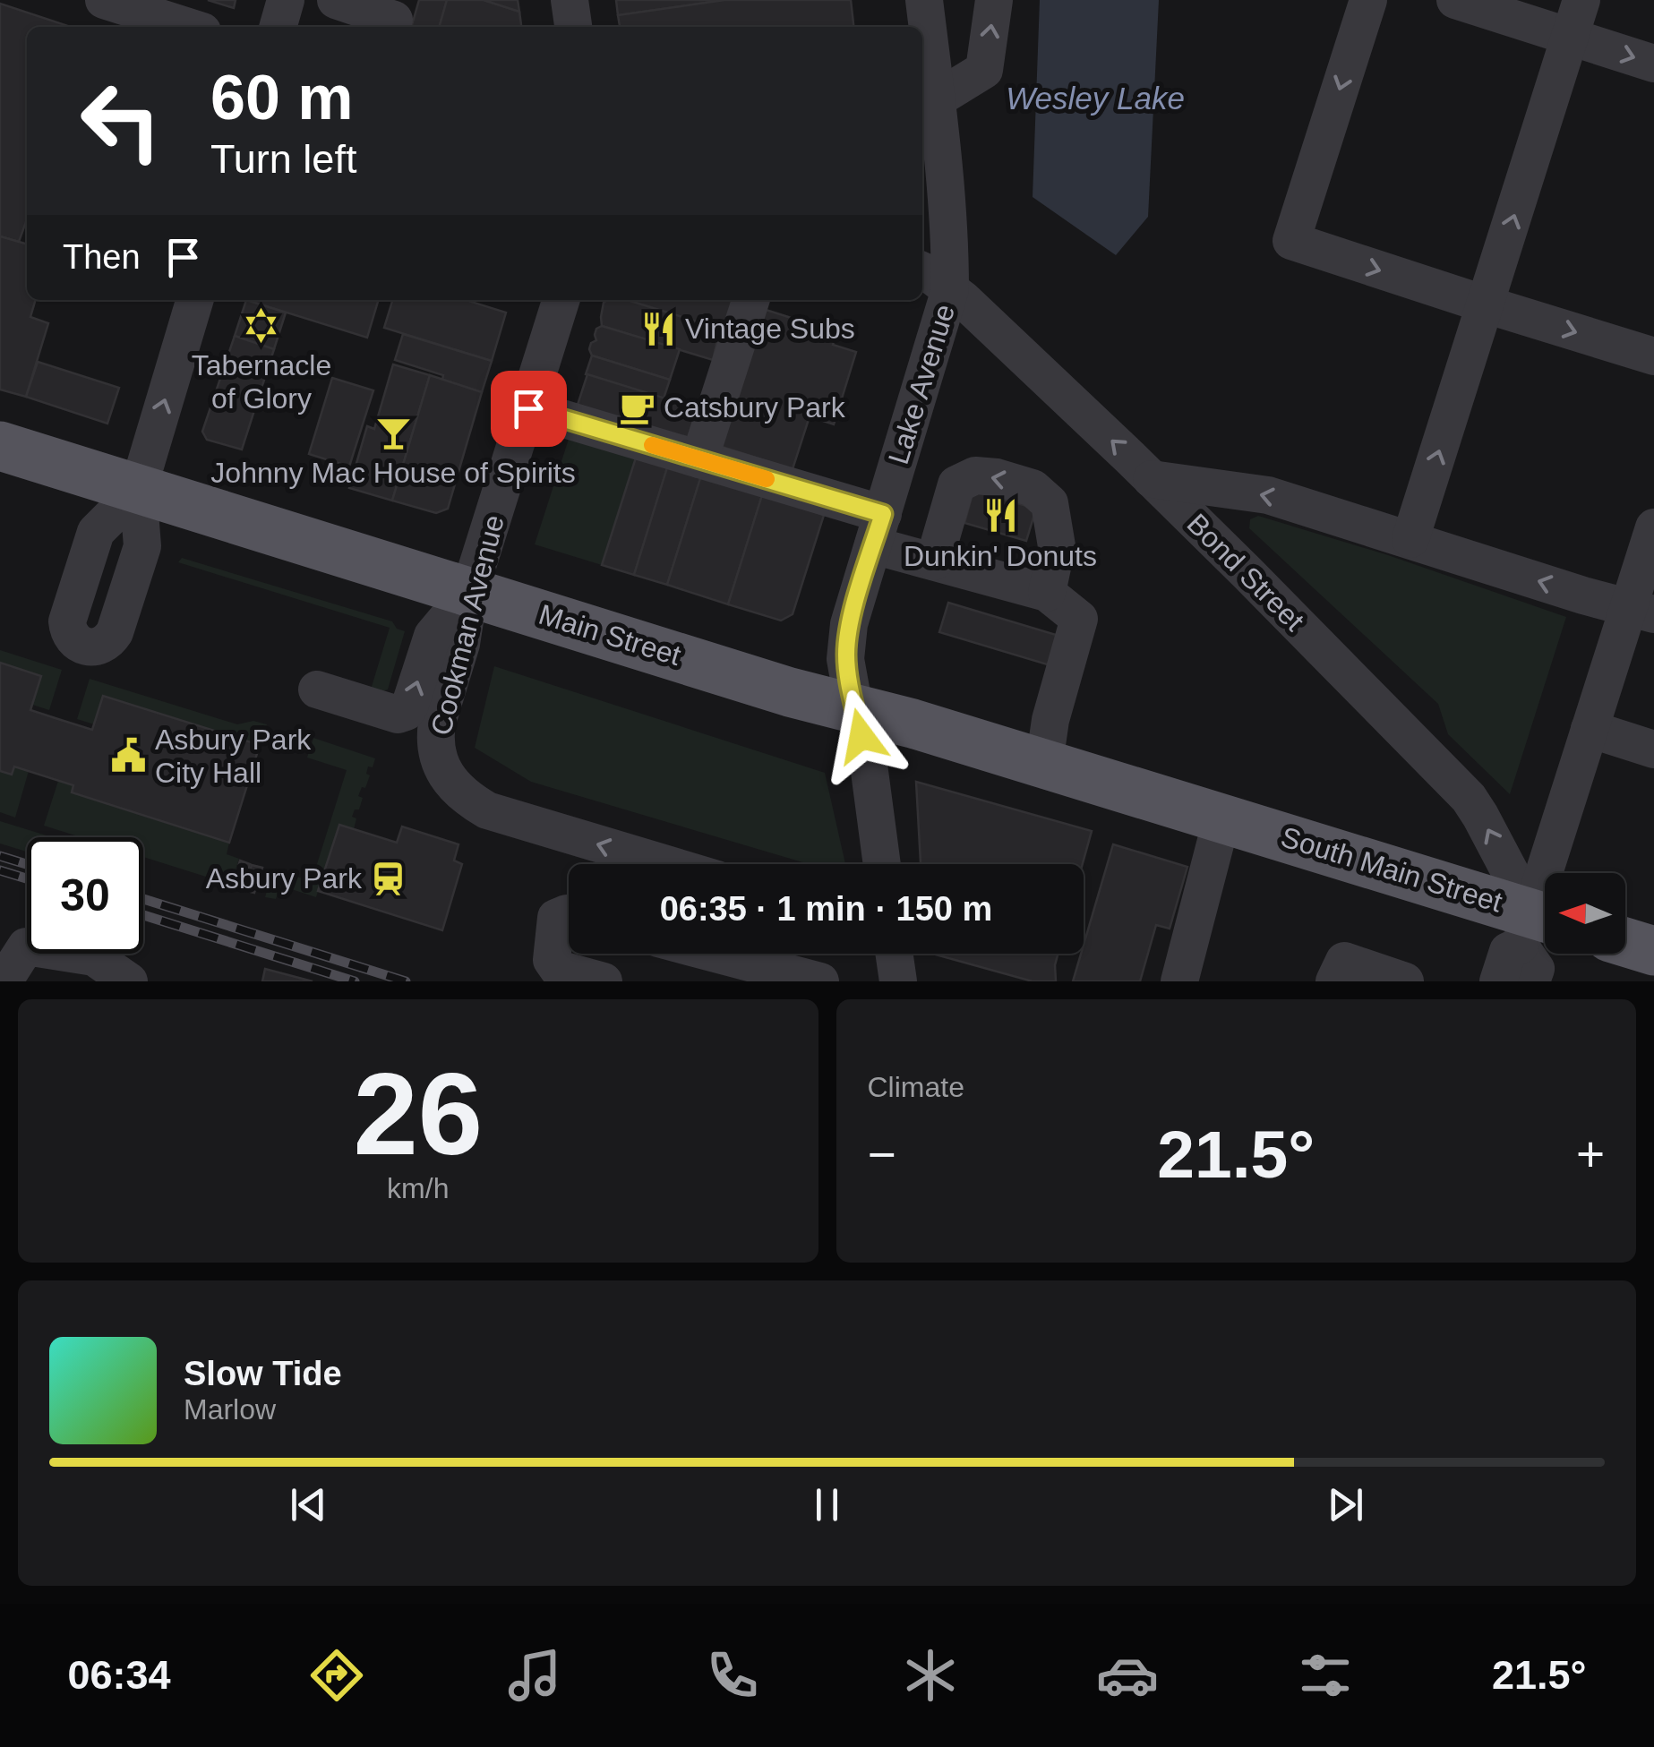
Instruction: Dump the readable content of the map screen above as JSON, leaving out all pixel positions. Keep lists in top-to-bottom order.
{
  "streets": {
    "main road": ["Main Street", "South Main Street"],
    "street": ["Lake Avenue", "Bond Street", "Cookman Avenue"]
  },
  "crossings": [
    ["Lake Avenue", "Bond Street"],
    ["Lake Avenue", "Main Street"],
    ["Bond Street", "South Main Street"],
    ["Cookman Avenue", "Main Street"],
    ["Main Street", "South Main Street"]
  ],
  "one_way": ["Bond Street"],
  "water": ["Wesley Lake"],
  "places": {
    "synagogue": ["Tabernacle of Glory"],
    "restaurant": ["Vintage Subs", "Dunkin' Donuts"],
    "cafe": ["Catsbury Park"],
    "bar": ["Johnny Mac House of Spirits"],
    "public building": ["Asbury Park City Hall"],
    "station": ["Asbury Park"]
  },
  "north": "left",
  "page": {
    "turn": ["60 m", "Turn left"],
    "then": "Then",
    "limit": "30",
    "trip": "06:35 · 1 min · 150 m",
    "tile": [
      ["26", "km/h"],
      "Climate"
    ],
    "heat": ["−", "21.5°", "+"],
    "song": ["Slow Tide", "Marlow"],
    "tabs": ["06:34", "21.5°"]
  }
}
